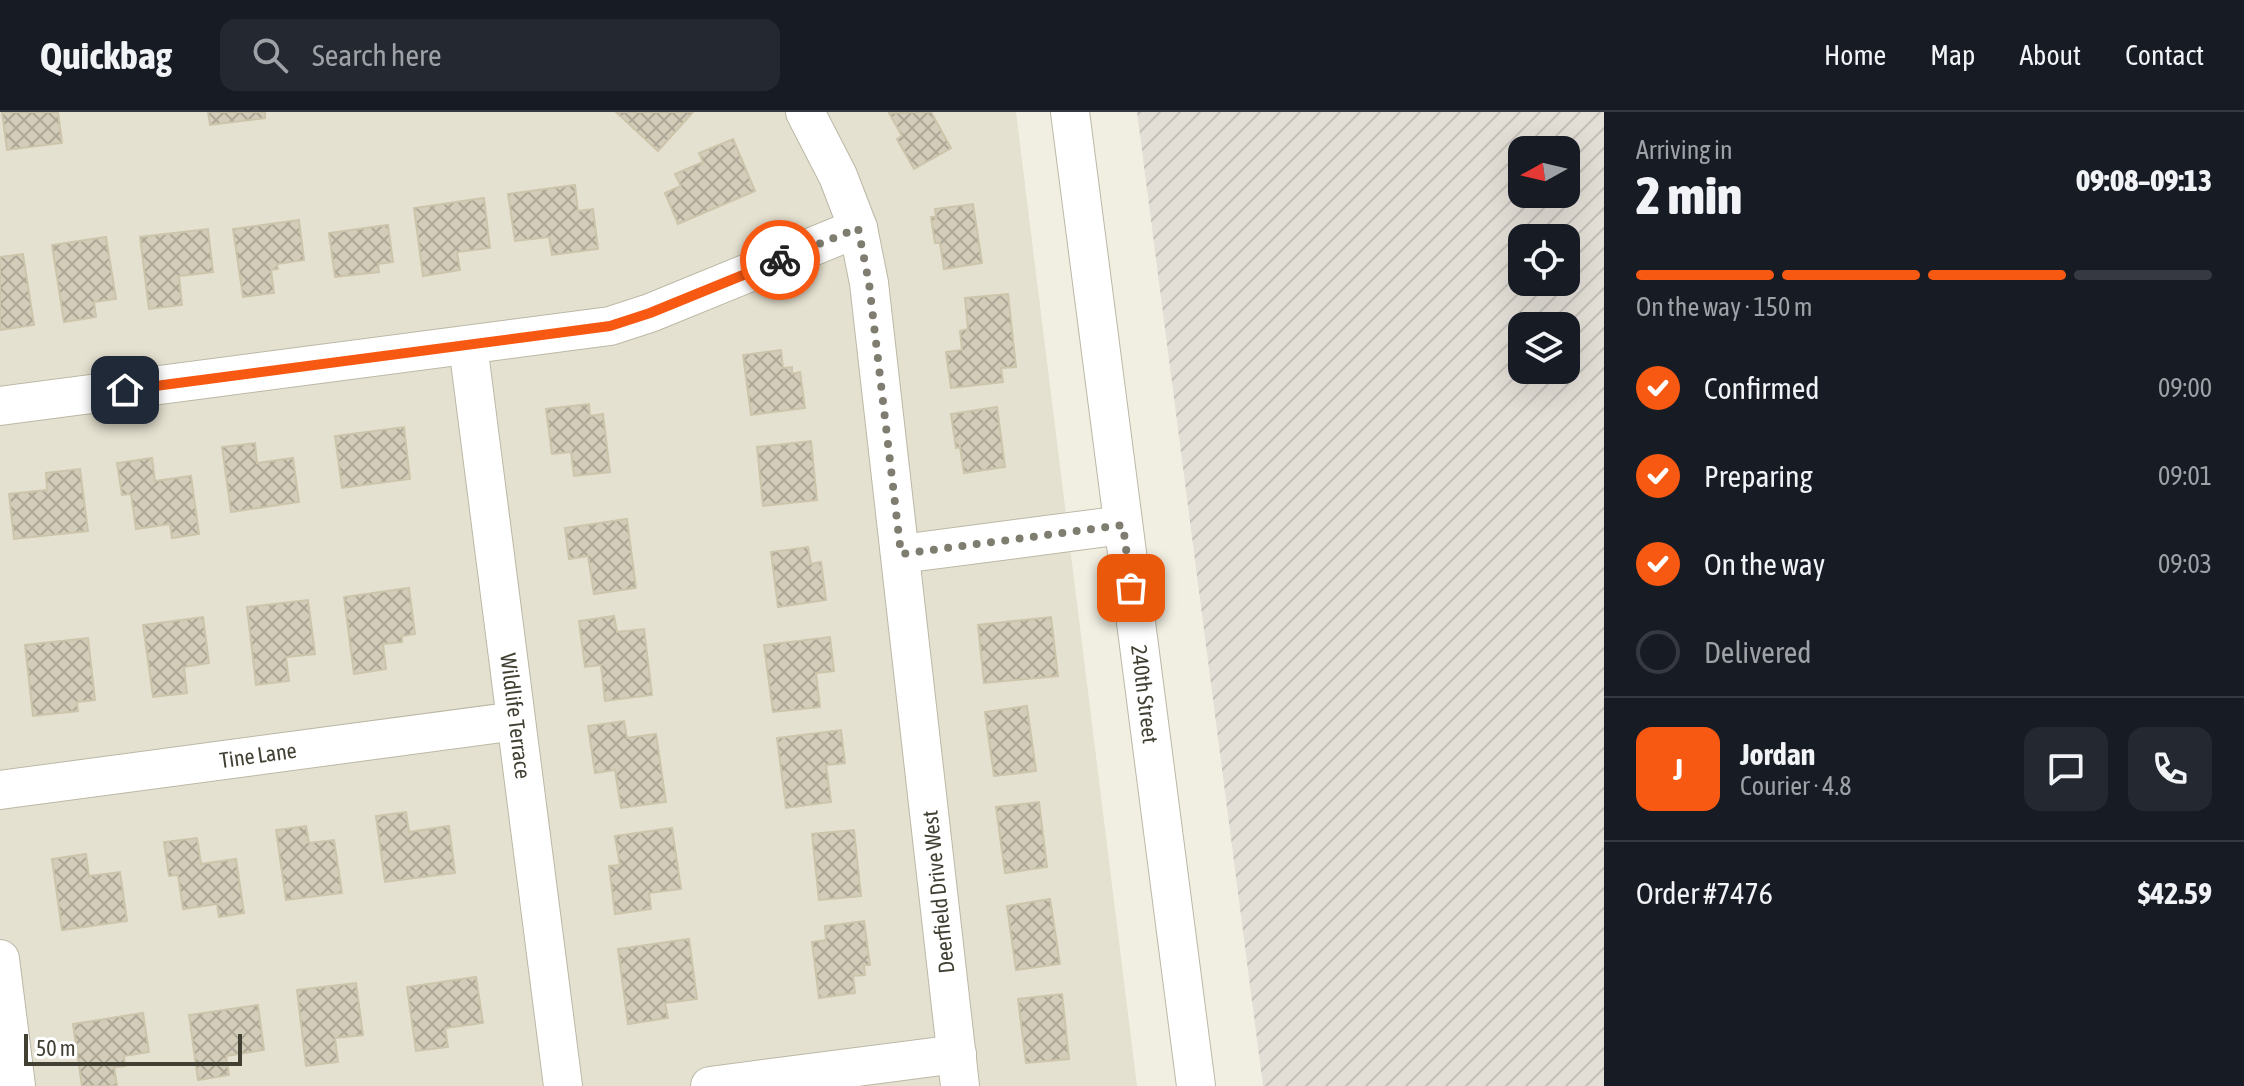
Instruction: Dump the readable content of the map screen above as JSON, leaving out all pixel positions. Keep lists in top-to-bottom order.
{
  "streets": {
    "street": [
      "240th Street",
      "Wildlife Terrace",
      "Tine Lane",
      "Deerfield Drive West"
    ]
  },
  "crossings": [
    ["Wildlife Terrace", "Tine Lane"]
  ],
  "scale_bar": "50 m",
  "north": "left",
  "page": {
    "header": "Quickbag",
    "search": "Search here",
    "nav": [
      "Home",
      "Map",
      "About",
      "Contact"
    ],
    "heading": ["2 min", "Arriving in", "09:08–09:13"],
    "panel": [
      "Jordan",
      "Courier · 4.8",
      "Order #7476",
      "$42.59"
    ],
    "bar": "On the way · 150 m",
    "list": [
      ["Confirmed", "09:00"],
      ["Preparing", "09:01"],
      ["On the way", "09:03"],
      "Delivered"
    ],
    "round": "J",
    "scale": "50 m"
  }
}
